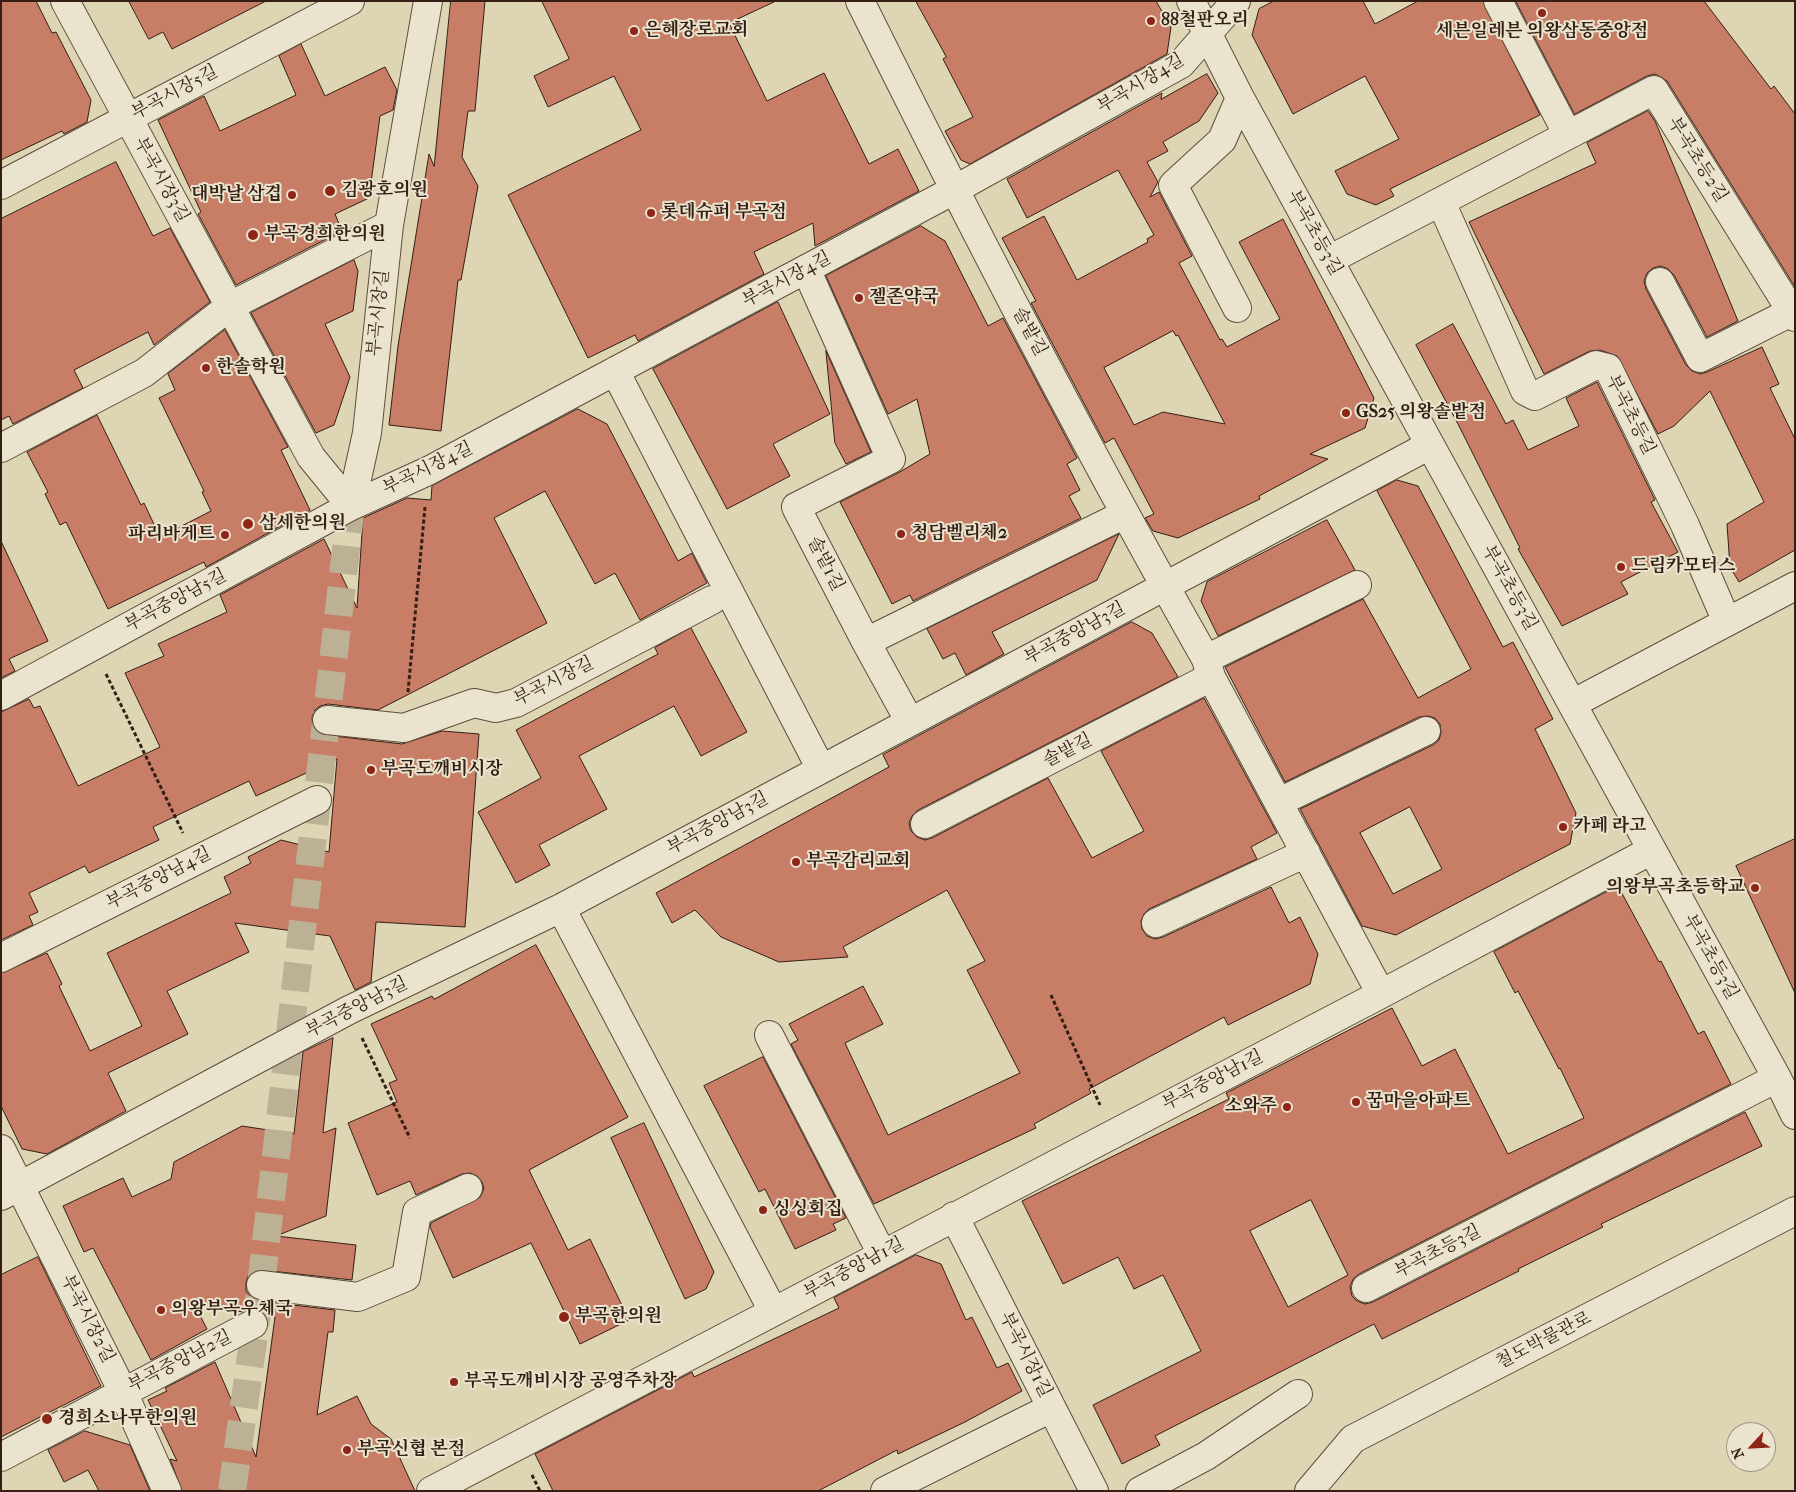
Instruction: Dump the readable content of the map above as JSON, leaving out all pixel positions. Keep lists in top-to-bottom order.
{
  "streets": {
    "street": [
      "부곡시장4길",
      "부곡시장5길",
      "부곡초등2길",
      "부곡시장3길",
      "부곡초등3길",
      "부곡시장길",
      "솔밭길",
      "부곡초등길",
      "솔밭1길",
      "부곡중앙남5길",
      "부곡중앙남3길",
      "부곡중앙남4길",
      "부곡중앙남1길",
      "부곡시장2길",
      "철도박물관로",
      "부곡시장1길",
      "부곡중앙남2길"
    ]
  },
  "crossings": [
    ["부곡시장4길", "부곡시장3길"],
    ["부곡시장4길", "부곡초등3길"],
    ["부곡시장4길", "부곡시장길"],
    ["부곡시장4길", "솔밭길"],
    ["부곡시장4길", "솔밭1길"],
    ["부곡시장4길", "부곡중앙남5길"],
    ["부곡시장5길", "부곡시장3길"],
    ["부곡초등2길", "부곡초등3길"],
    ["부곡초등2길", "부곡초등길"],
    ["부곡시장3길", "부곡시장길"],
    ["부곡시장3길", "부곡중앙남5길"],
    ["부곡초등3길", "부곡중앙남3길"],
    ["부곡초등3길", "부곡중앙남1길"],
    ["부곡시장길", "부곡중앙남5길"],
    ["솔밭길", "부곡중앙남3길"],
    ["솔밭길", "부곡중앙남1길"],
    ["부곡중앙남3길", "부곡시장2길"],
    ["부곡중앙남1길", "부곡시장1길"],
    ["부곡시장2길", "부곡중앙남2길"]
  ],
  "places": [
    "세븐일레븐 의왕삼동중앙점",
    "88철판오리",
    "은혜장로교회",
    "김광호의원",
    "대박날 삼겹",
    "롯데슈퍼 부곡점",
    "부곡경희한의원",
    "젤존약국",
    "한솔학원",
    "GS25 의왕솔밭점",
    "삼세한의원",
    "청담벨리체2",
    "파리바게트",
    "드림카모터스",
    "부곡도깨비시장",
    "카페 라고",
    "부곡감리교회",
    "의왕부곡초등학교",
    "꿈마을아파트",
    "소와주",
    "싱싱회집",
    "의왕부곡우체국",
    "부곡한의원",
    "부곡도깨비시장 공영주차장",
    "경희소나무한의원",
    "부곡신협 본점"
  ],
  "north": "bottom left"
}
